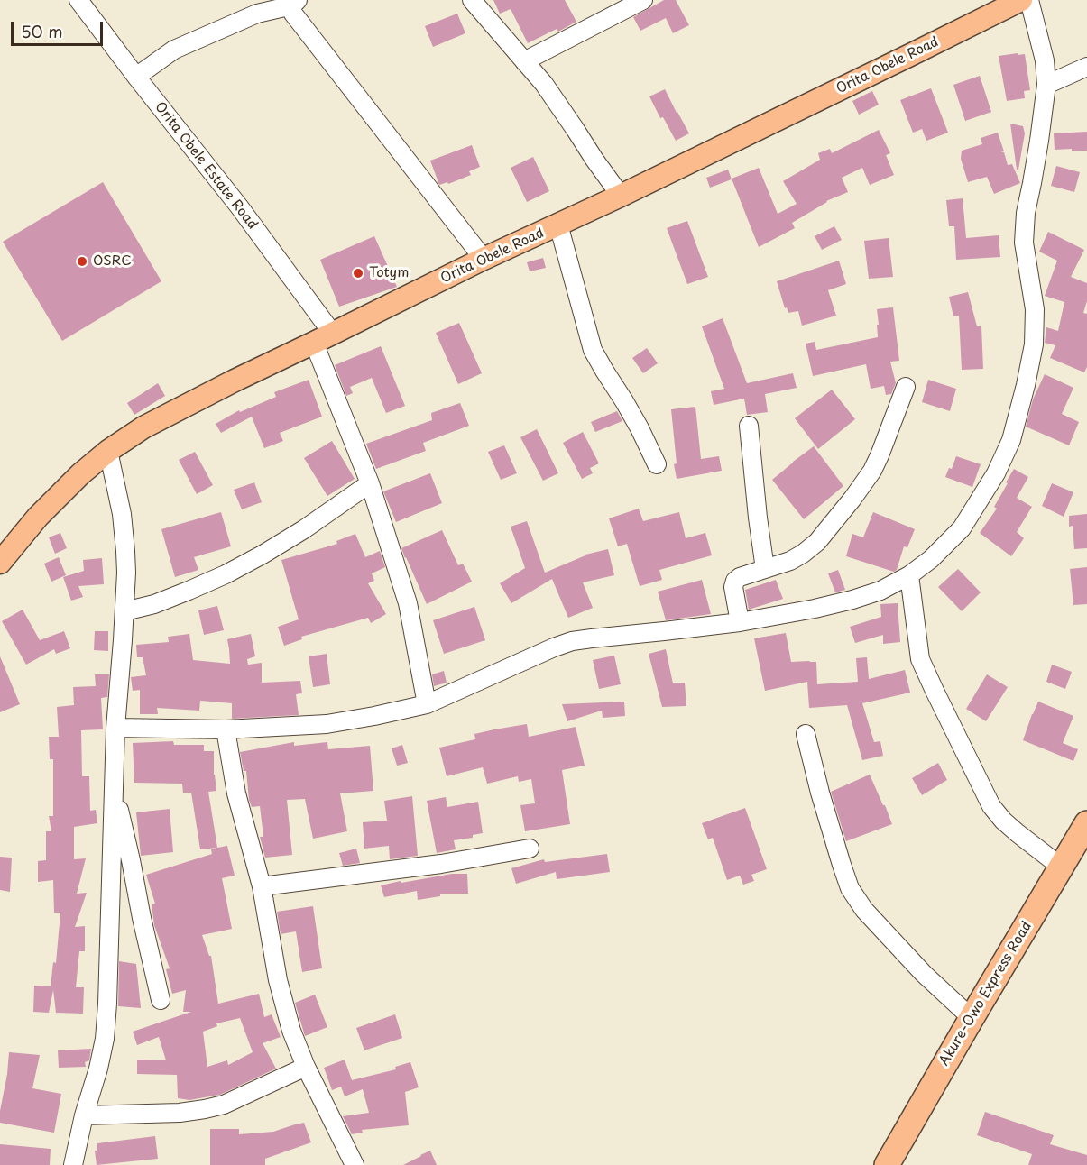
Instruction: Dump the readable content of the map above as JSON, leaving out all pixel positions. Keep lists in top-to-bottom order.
{
  "streets": {
    "highway": ["Akure-Owo Express Road"],
    "main road": ["Orita Obele Road"],
    "street": ["Orita Obele Estate Road"]
  },
  "crossings": [
    ["Orita Obele Road", "Orita Obele Estate Road"]
  ],
  "places": ["OSRC", "Totym"],
  "scale_bar": "50 m"
}
